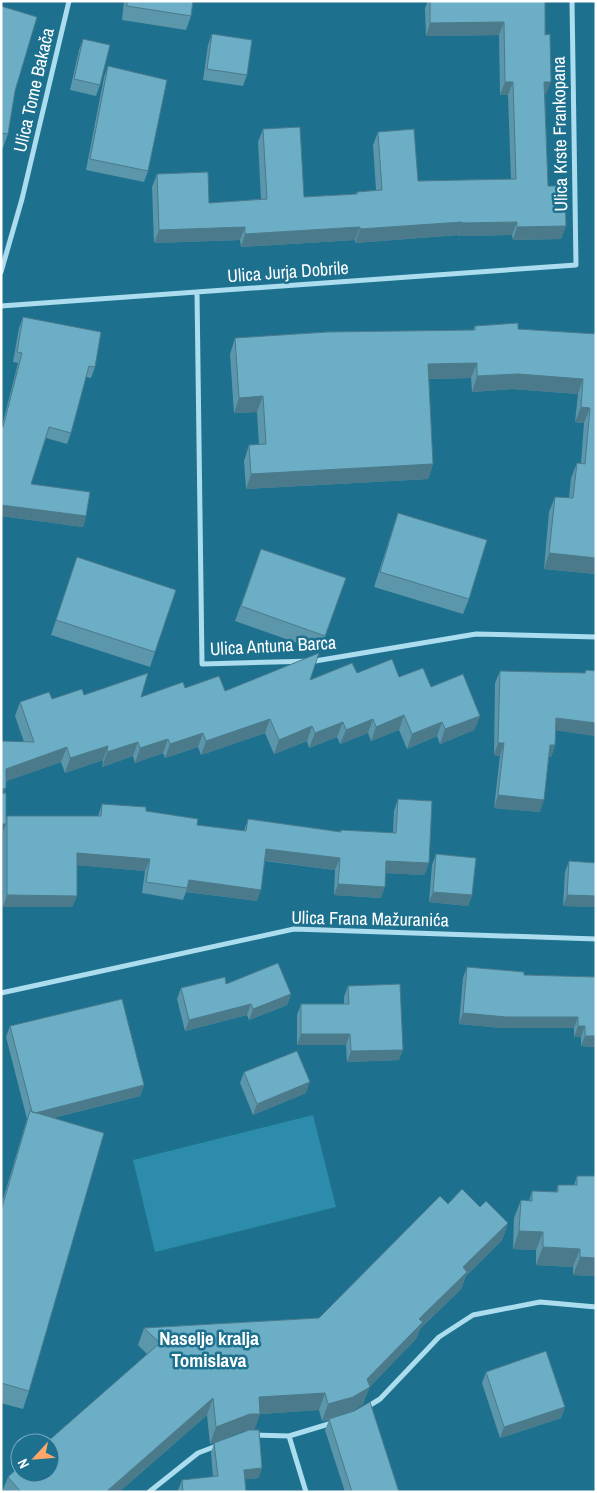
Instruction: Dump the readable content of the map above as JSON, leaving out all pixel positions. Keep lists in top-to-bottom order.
{
  "streets": {
    "street": [
      "Ulica Tome Bakača",
      "Ulica Krste Frankopana",
      "Ulica Jurja Dobrile",
      "Ulica Antuna Barca",
      "Ulica Frana Mažuranića"
    ]
  },
  "crossings": [
    ["Ulica Krste Frankopana", "Ulica Jurja Dobrile"],
    ["Ulica Jurja Dobrile", "Ulica Antuna Barca"]
  ],
  "districts": ["Naselje kralja Tomislava"],
  "north": "bottom left"
}
